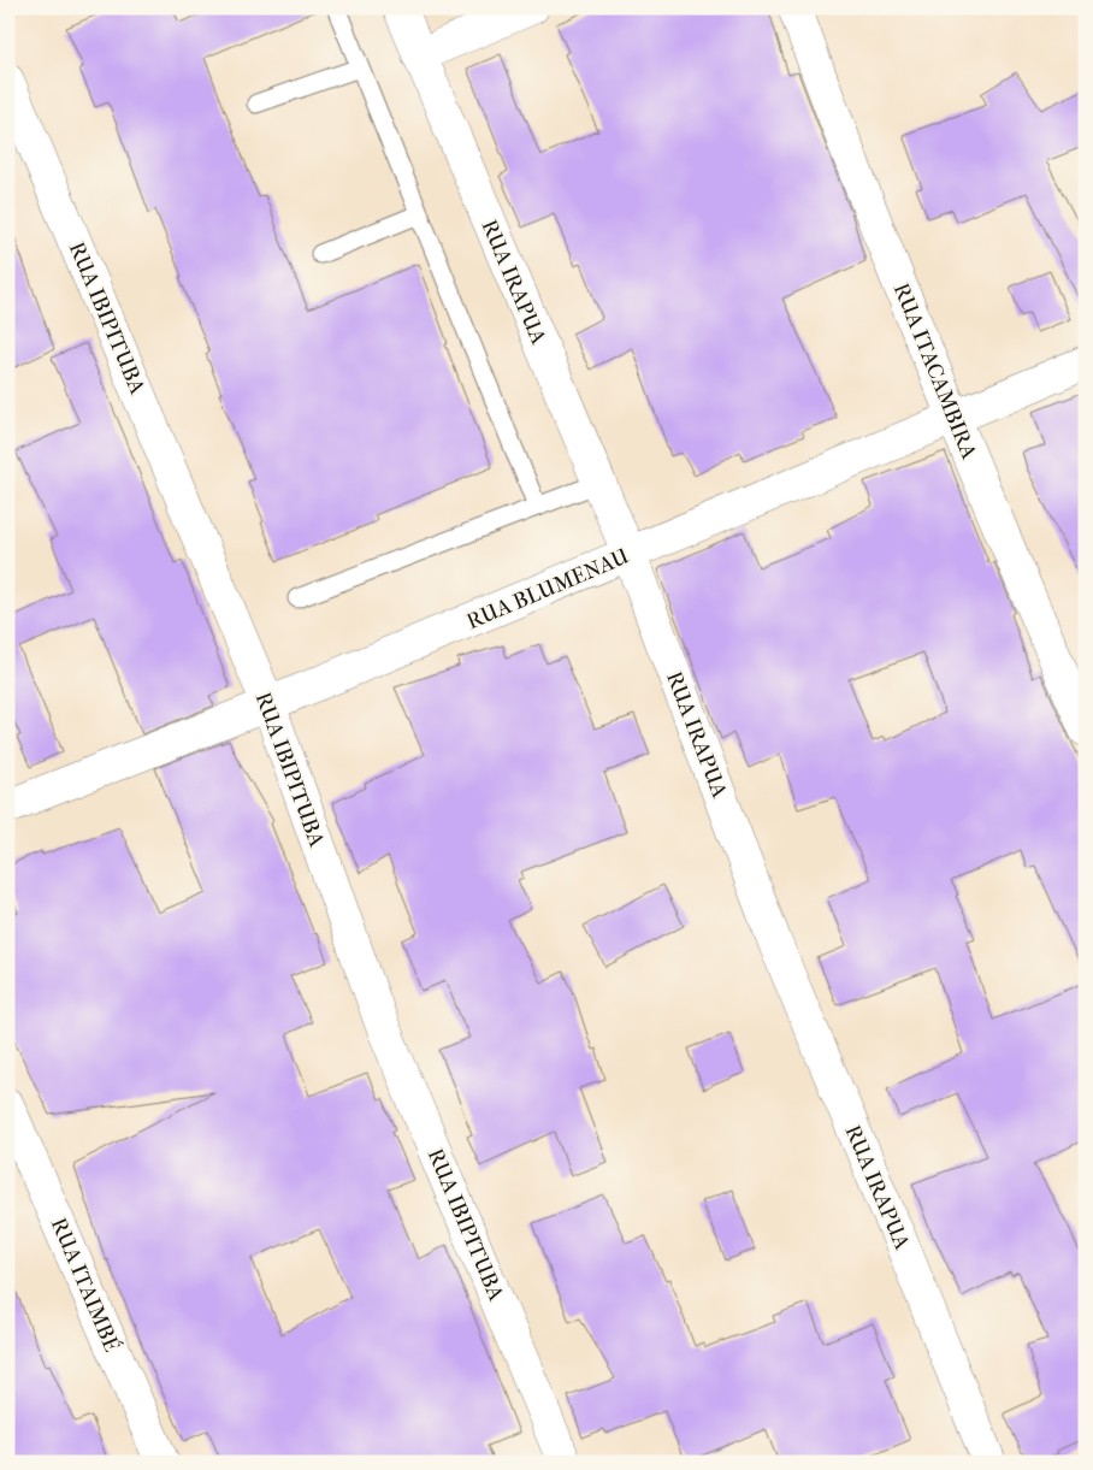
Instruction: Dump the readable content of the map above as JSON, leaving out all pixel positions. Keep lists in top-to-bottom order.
{
  "streets": {
    "street": [
      "RUA IRAPUA",
      "RUA IBIPITUBA",
      "RUA ITACAMBIRA",
      "RUA BLUMENAU",
      "RUA ITAIMBÉ"
    ]
  },
  "crossings": [
    ["RUA IRAPUA", "RUA BLUMENAU"],
    ["RUA IBIPITUBA", "RUA BLUMENAU"],
    ["RUA ITACAMBIRA", "RUA BLUMENAU"]
  ]
}
